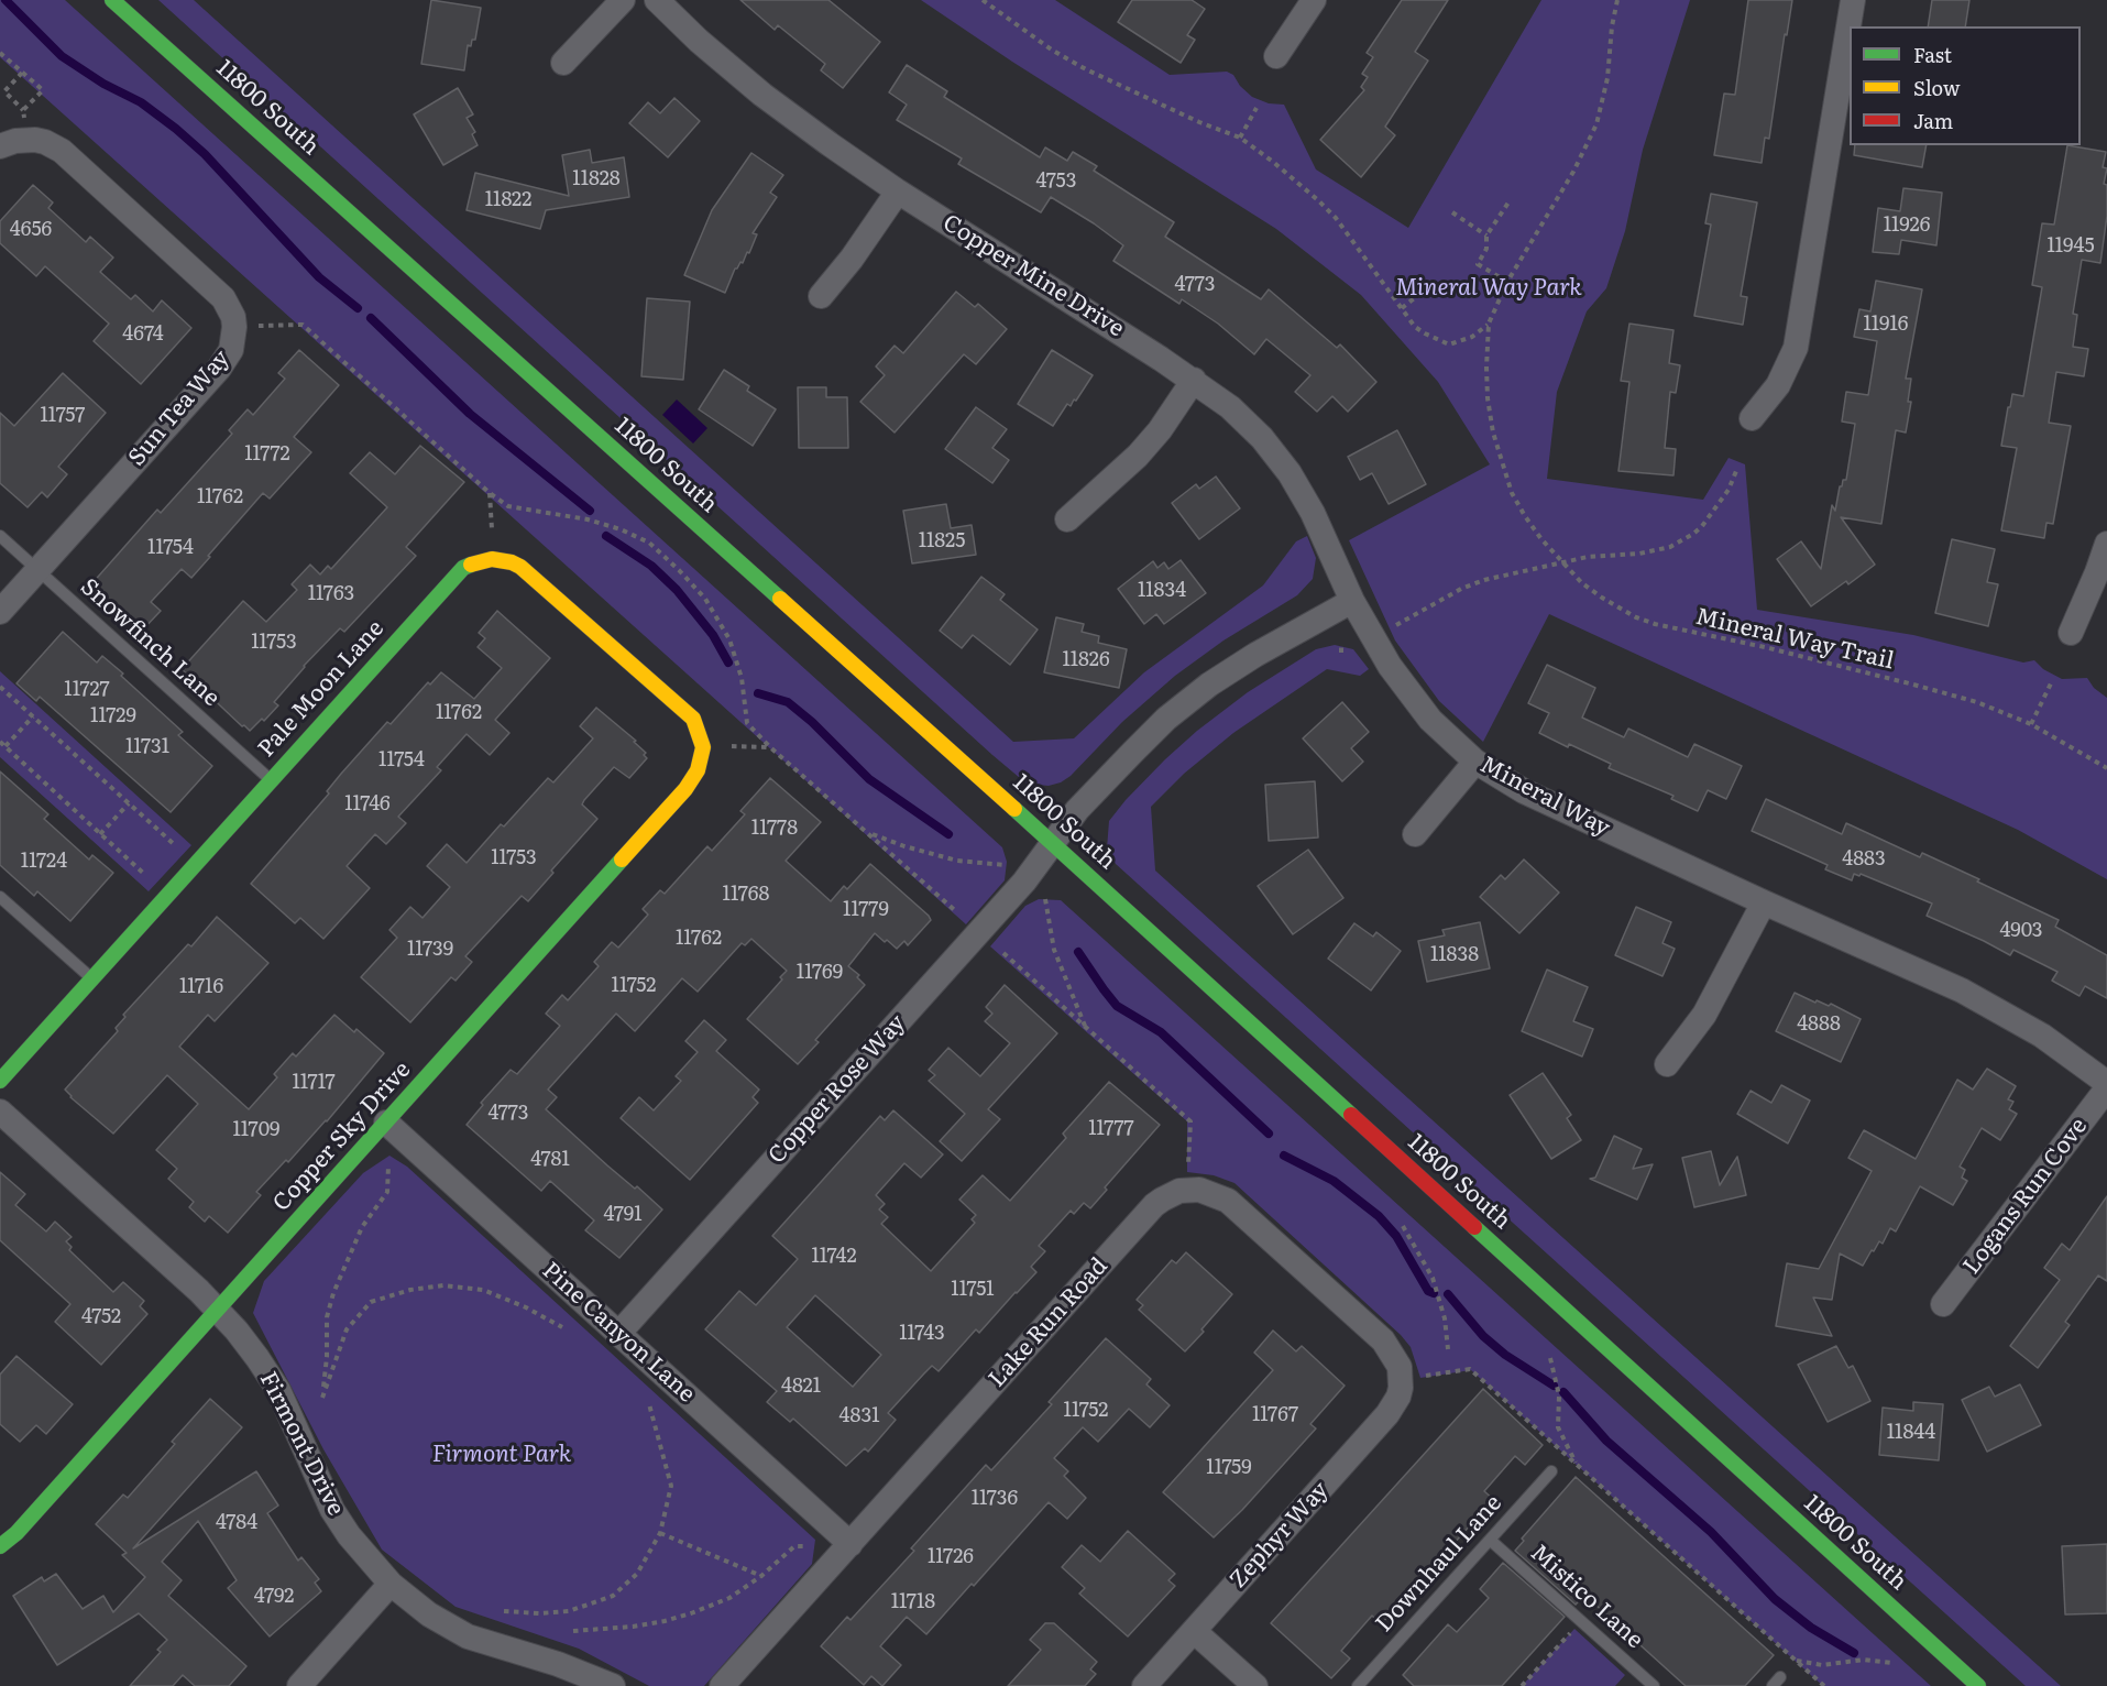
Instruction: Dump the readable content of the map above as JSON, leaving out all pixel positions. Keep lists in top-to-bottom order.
{
  "streets": {
    "main road": ["11800 South", "Pale Moon Lane", "Copper Sky Drive"],
    "street": [
      "Copper Mine Drive",
      "Sun Tea Way",
      "Mineral Way",
      "Copper Rose Way",
      "Logans Run Cove",
      "Lake Run Road",
      "Pine Canyon Lane",
      "Firmont Drive",
      "Zephyr Way"
    ],
    "lane": ["Snowfinch Lane", "Downhaul Lane", "Mistico Lane"],
    "path": ["Mineral Way Trail"]
  },
  "crossings": [
    ["11800 South", "Copper Rose Way"],
    ["Copper Mine Drive", "Mineral Way"],
    ["Sun Tea Way", "Snowfinch Lane"],
    ["Snowfinch Lane", "Pale Moon Lane"],
    ["Pale Moon Lane", "Copper Sky Drive"],
    ["Copper Rose Way", "Pine Canyon Lane"],
    ["Copper Sky Drive", "Pine Canyon Lane"],
    ["Copper Sky Drive", "Firmont Drive"],
    ["Lake Run Road", "Pine Canyon Lane"],
    ["Lake Run Road", "Zephyr Way"],
    ["Downhaul Lane", "Mistico Lane"]
  ],
  "parks": ["Mineral Way Park", "Firmont Park"],
  "house_numbers": [
    "11828",
    "4753",
    "11822",
    "11926",
    "4656",
    "11945",
    "4773",
    "11916",
    "4674",
    "11757",
    "11772",
    "11762",
    "11825",
    "11754",
    "11834",
    "11763",
    "11753",
    "11826",
    "11727",
    "11762",
    "11729",
    "11731",
    "11754",
    "11746",
    "11778",
    "11753",
    "4883",
    "11724",
    "11768",
    "11779",
    "4903",
    "11762",
    "11739",
    "11838",
    "11769",
    "11752",
    "11716",
    "4888",
    "11717",
    "4773",
    "11777",
    "11709",
    "4781",
    "4791",
    "11742",
    "11751",
    "4752",
    "11743",
    "4821",
    "11752",
    "11767",
    "4831",
    "11844",
    "11759",
    "11736",
    "4784",
    "11726",
    "4792",
    "11718"
  ],
  "legend": ["Fast", "Slow", "Jam"]
}
